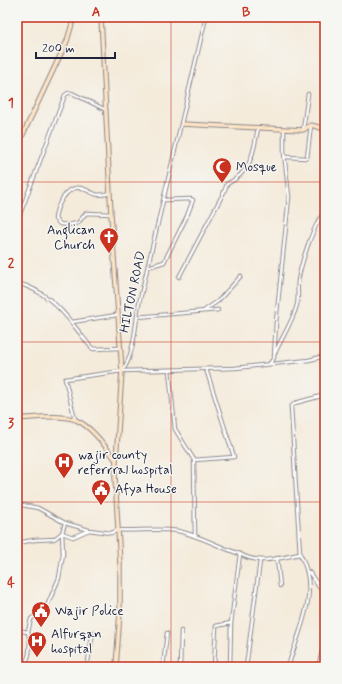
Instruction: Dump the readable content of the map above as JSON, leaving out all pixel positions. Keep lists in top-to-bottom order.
{
  "streets": {
    "street": ["HILTON ROAD"]
  },
  "places": {
    "mosque": ["Mosque"],
    "church": ["Anglican Church"],
    "hospital": ["wajir county referrral hospital", "Alfurqan hospital"],
    "public building": ["Afya House", "Wajir Police"]
  },
  "scale_bar": "200 m",
  "grid": {
    "columns": ["A", "B"],
    "rows": [
      "1",
      "2",
      "3",
      "4"
    ]
  }
}
